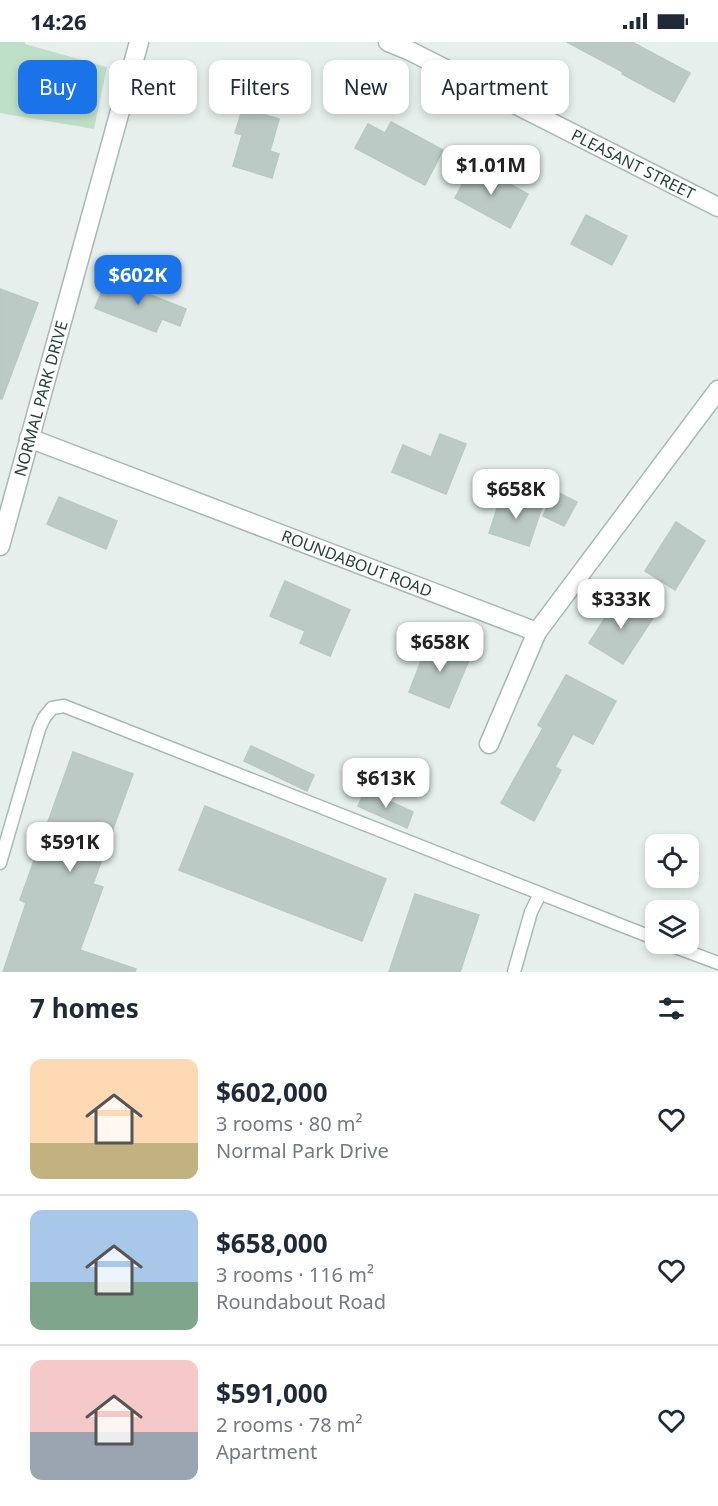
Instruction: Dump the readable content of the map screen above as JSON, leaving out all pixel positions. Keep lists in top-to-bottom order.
{
  "streets": {
    "street": ["PLEASANT STREET", "NORMAL PARK DRIVE", "ROUNDABOUT ROAD"]
  },
  "crossings": [
    ["NORMAL PARK DRIVE", "ROUNDABOUT ROAD"]
  ],
  "page": {
    "status": "14:26",
    "chip": [
      "Buy",
      "Rent",
      "Filters",
      "New",
      "Apartment"
    ],
    "price": [
      "$1.01M",
      "$602K",
      "$658K",
      "$333K",
      "$658K",
      "$613K",
      "$591K"
    ],
    "heading": "7 homes",
    "list": [
      {
        "name": "$602,000",
        "note": "3 rooms · 80 m² · Normal Park Drive"
      },
      {
        "name": "$658,000",
        "note": "3 rooms · 116 m² · Roundabout Road"
      },
      {
        "name": "$591,000",
        "note": "2 rooms · 78 m² · Apartment"
      }
    ]
  }
}
